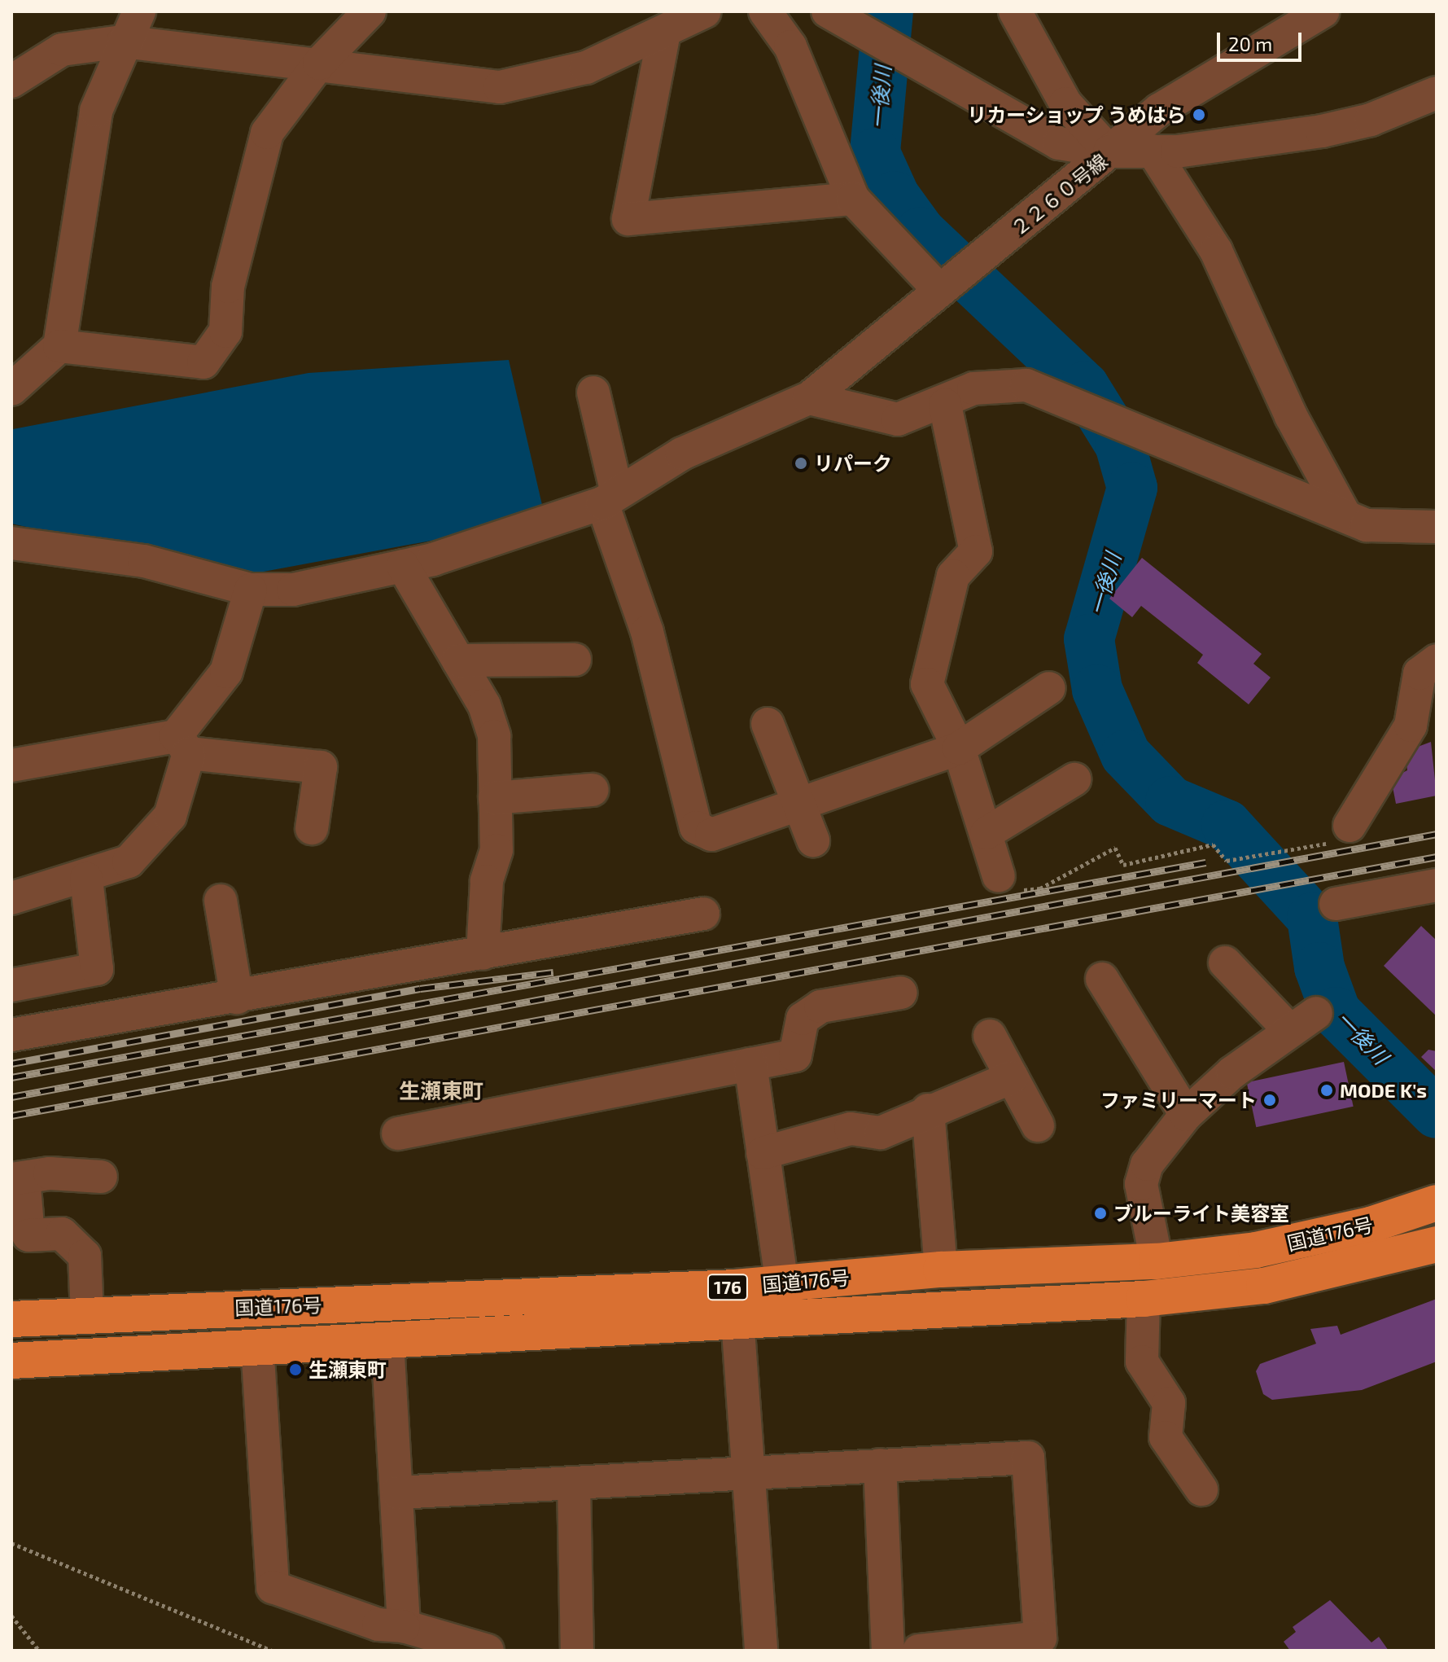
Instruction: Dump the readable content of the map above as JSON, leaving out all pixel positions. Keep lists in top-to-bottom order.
{
  "streets": {
    "highway": ["国道176号", "176"],
    "street": ["２２６０号線"]
  },
  "districts": ["生瀬東町"],
  "water": ["一後川"],
  "places": [
    "リカーショップ うめはら",
    "リパーク",
    "MODE K's",
    "ファミリーマート",
    "ブルーライト美容室",
    "生瀬東町"
  ],
  "scale_bar": "20 m"
}
